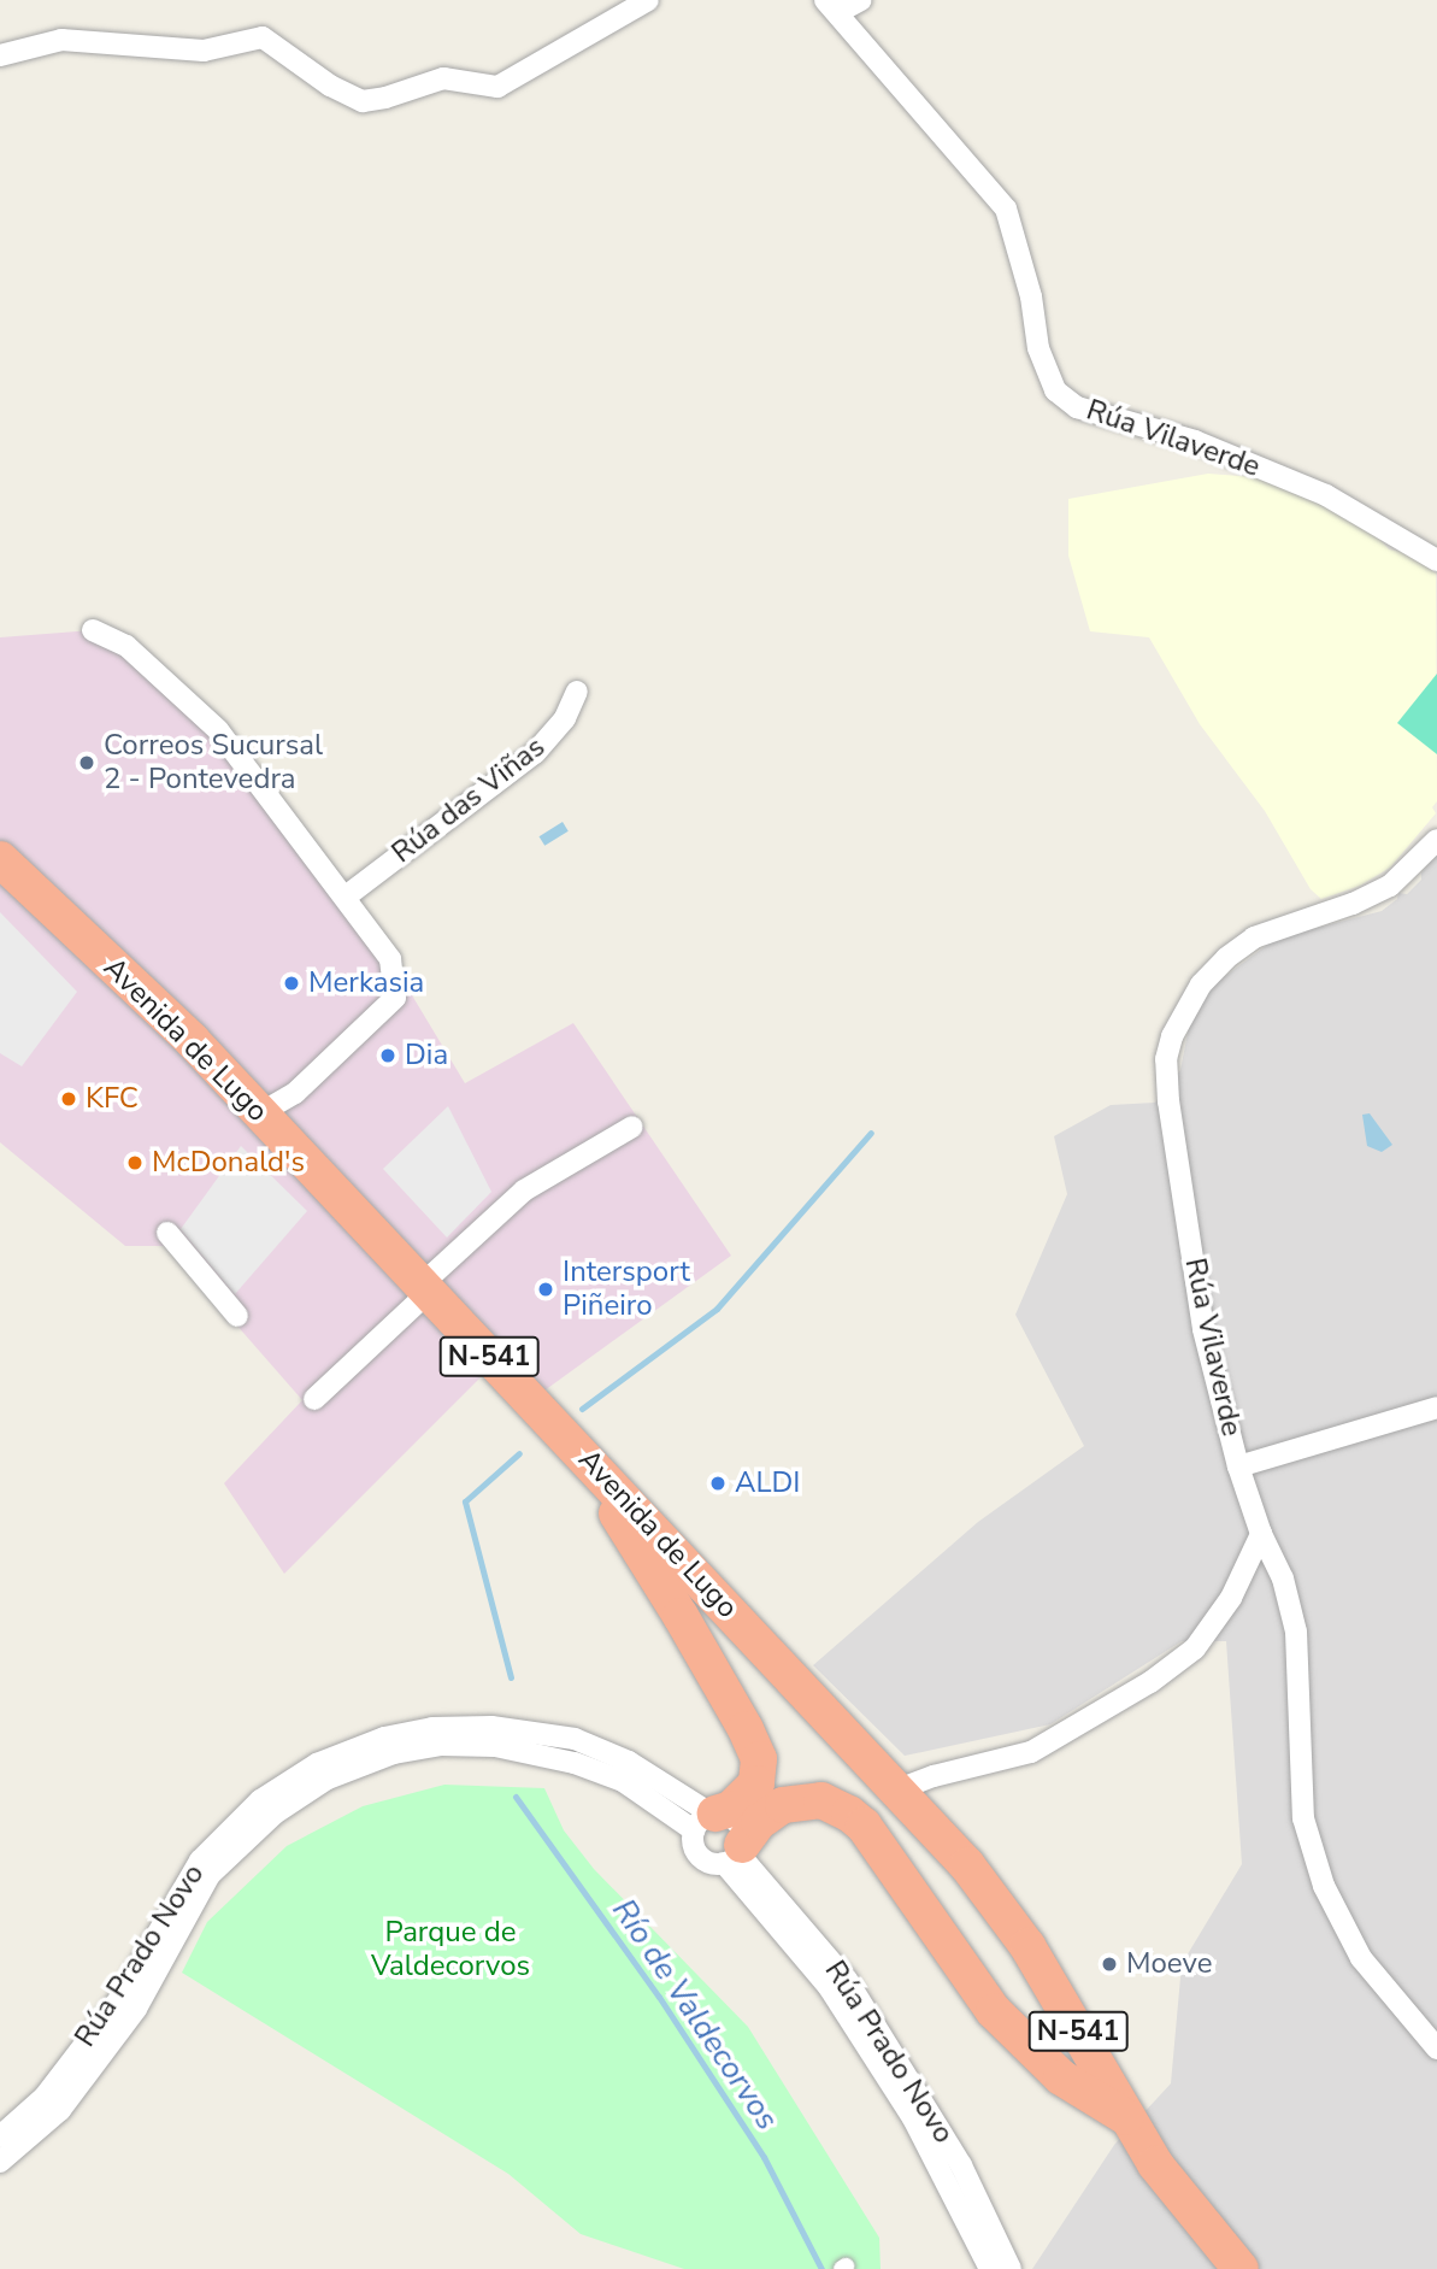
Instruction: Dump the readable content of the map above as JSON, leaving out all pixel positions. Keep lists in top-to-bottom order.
{
  "streets": {
    "highway": ["Avenida de Lugo", "N-541"],
    "street": ["Rúa Vilaverde", "Rúa das Viñas", "Rúa Prado Novo"]
  },
  "water": ["Río de Valdecorvos"],
  "parks": ["Parque de Valdecorvos"],
  "places": [
    "Correos Sucursal 2 - Pontevedra",
    "Merkasia",
    "Dia",
    "KFC",
    "McDonald's",
    "Intersport Piñeiro",
    "ALDI",
    "Moeve"
  ]
}
